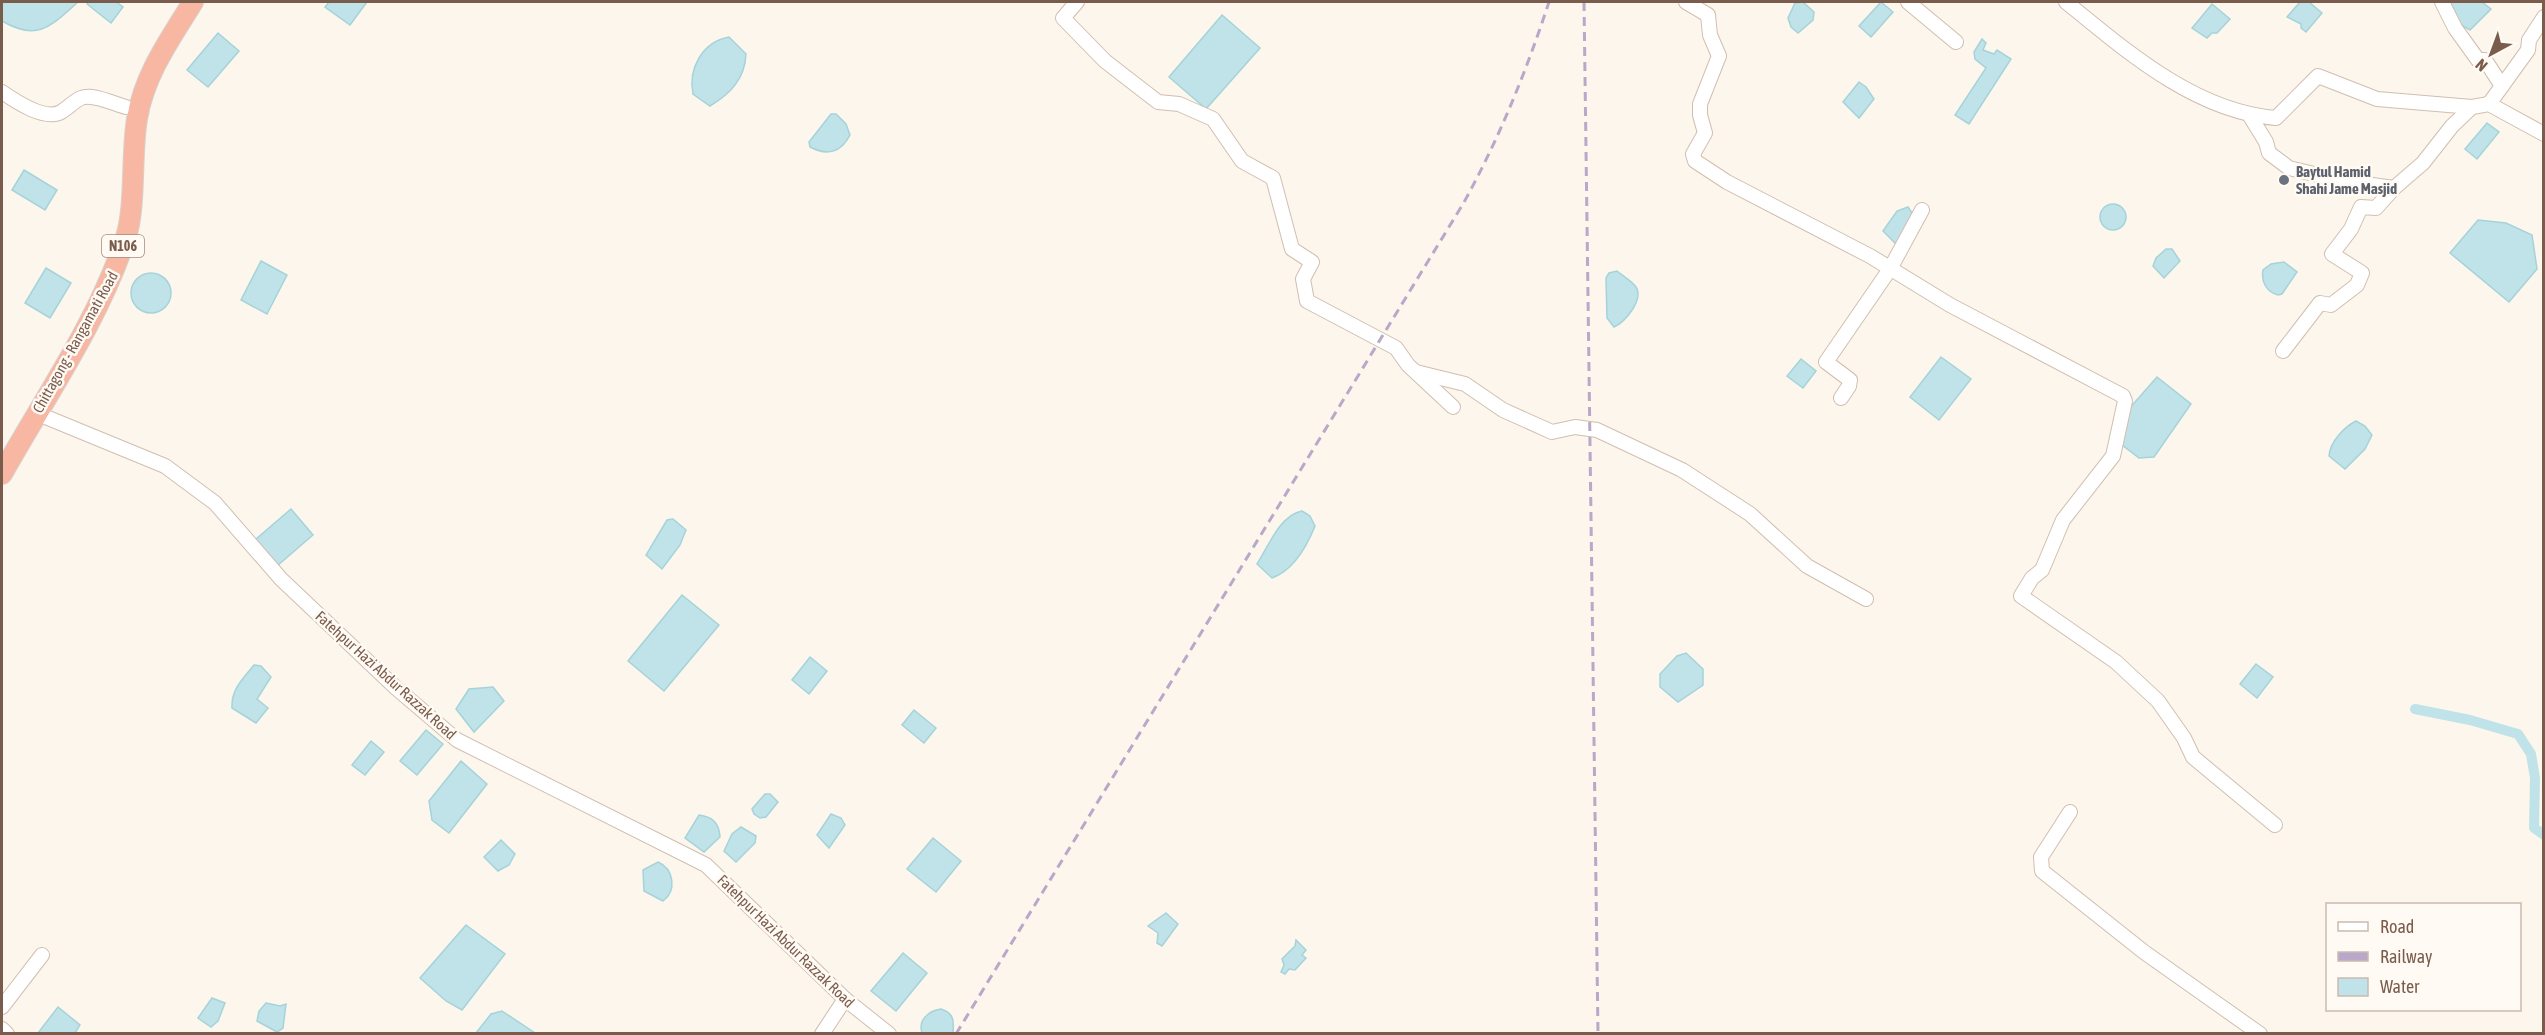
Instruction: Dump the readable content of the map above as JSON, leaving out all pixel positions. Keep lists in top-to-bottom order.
{
  "streets": {
    "highway": ["N106", "Chittagong - Rangamati Road"],
    "street": ["Fatehpur Hazi Abdur Razzak Road"]
  },
  "crossings": [
    ["Chittagong - Rangamati Road", "Fatehpur Hazi Abdur Razzak Road"]
  ],
  "places": ["Baytul Hamid Shahi Jame Masjid"],
  "legend": ["Road", "Railway", "Water"],
  "north": "bottom left"
}
